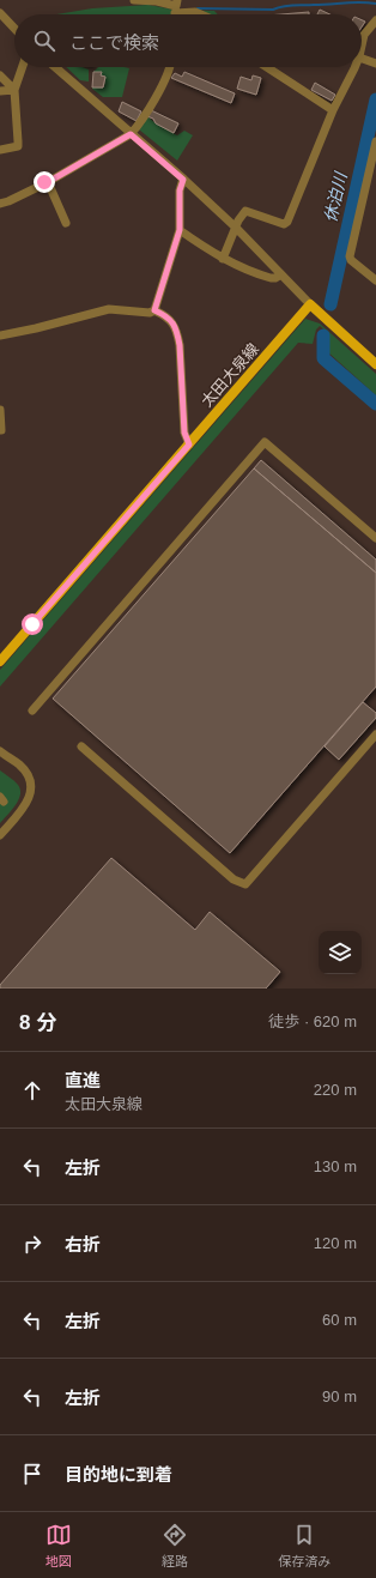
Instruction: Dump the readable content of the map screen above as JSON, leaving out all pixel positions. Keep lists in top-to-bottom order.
{
  "streets": {
    "main road": ["太田大泉線"]
  },
  "water": ["休泊川"],
  "page": {
    "search": "ここで検索",
    "heading": ["8 分", "徒歩 · 620 m"],
    "list": [
      ["直進", "太田大泉線", "220 m"],
      ["左折", "130 m"],
      ["右折", "120 m"],
      ["左折", "60 m"],
      ["左折", "90 m"],
      "目的地に到着"
    ],
    "nav": ["地図", "経路", "保存済み"]
  }
}
